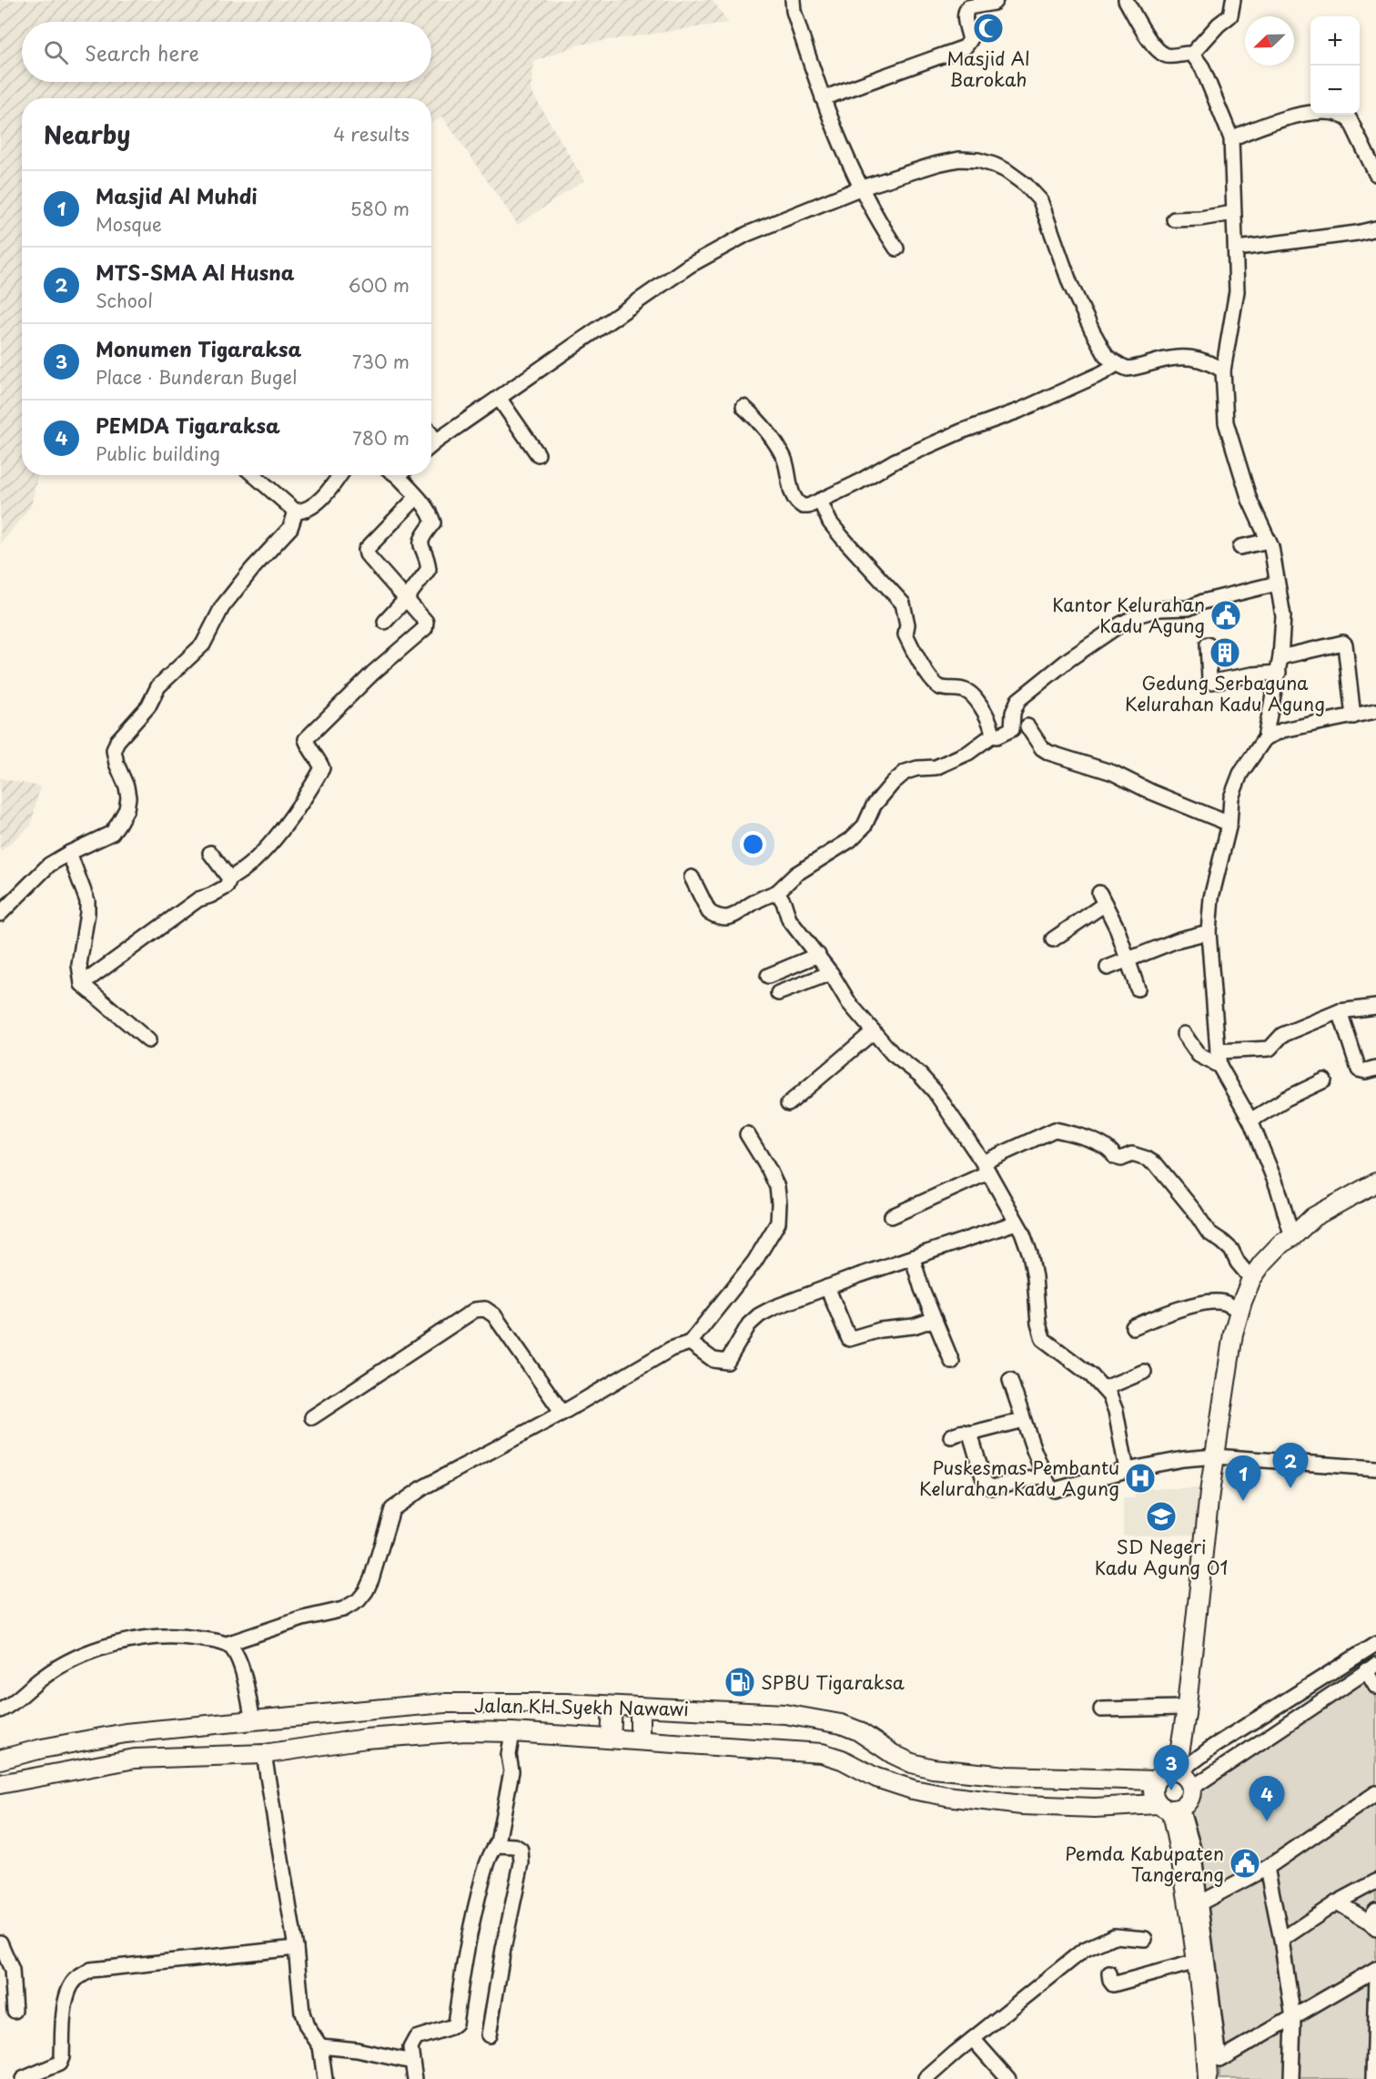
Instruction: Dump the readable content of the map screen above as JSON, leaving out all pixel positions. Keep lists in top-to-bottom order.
{
  "streets": {
    "main road": ["Jalan KH Syekh Nawawi"]
  },
  "places": {
    "mosque": ["Masjid Al Barokah"],
    "public building": ["Kantor Kelurahan Kadu Agung", "Pemda Kabupaten Tangerang"],
    "building": ["Gedung Serbaguna Kelurahan Kadu Agung"],
    "hospital": ["Puskesmas Pembantu Kelurahan Kadu Agung"],
    "school or university": ["SD Negeri Kadu Agung 01"],
    "fuel station": ["SPBU Tigaraksa"]
  },
  "north": "bottom left",
  "page": {
    "map_buttons": ["+", "−"],
    "search": "Search here",
    "heading": ["Nearby", "4 results"],
    "list": [
      {
        "mark": "1",
        "name": "Masjid Al Muhdi",
        "note": "Mosque",
        "value": "580 m"
      },
      {
        "mark": "2",
        "name": "MTS-SMA Al Husna",
        "note": "School",
        "value": "600 m"
      },
      {
        "mark": "3",
        "name": "Monumen Tigaraksa",
        "note": "Place · Bunderan Bugel",
        "value": "730 m"
      },
      {
        "mark": "4",
        "name": "PEMDA Tigaraksa",
        "note": "Public building",
        "value": "780 m"
      }
    ],
    "pins": [
      "2",
      "1",
      "3",
      "4"
    ]
  }
}
